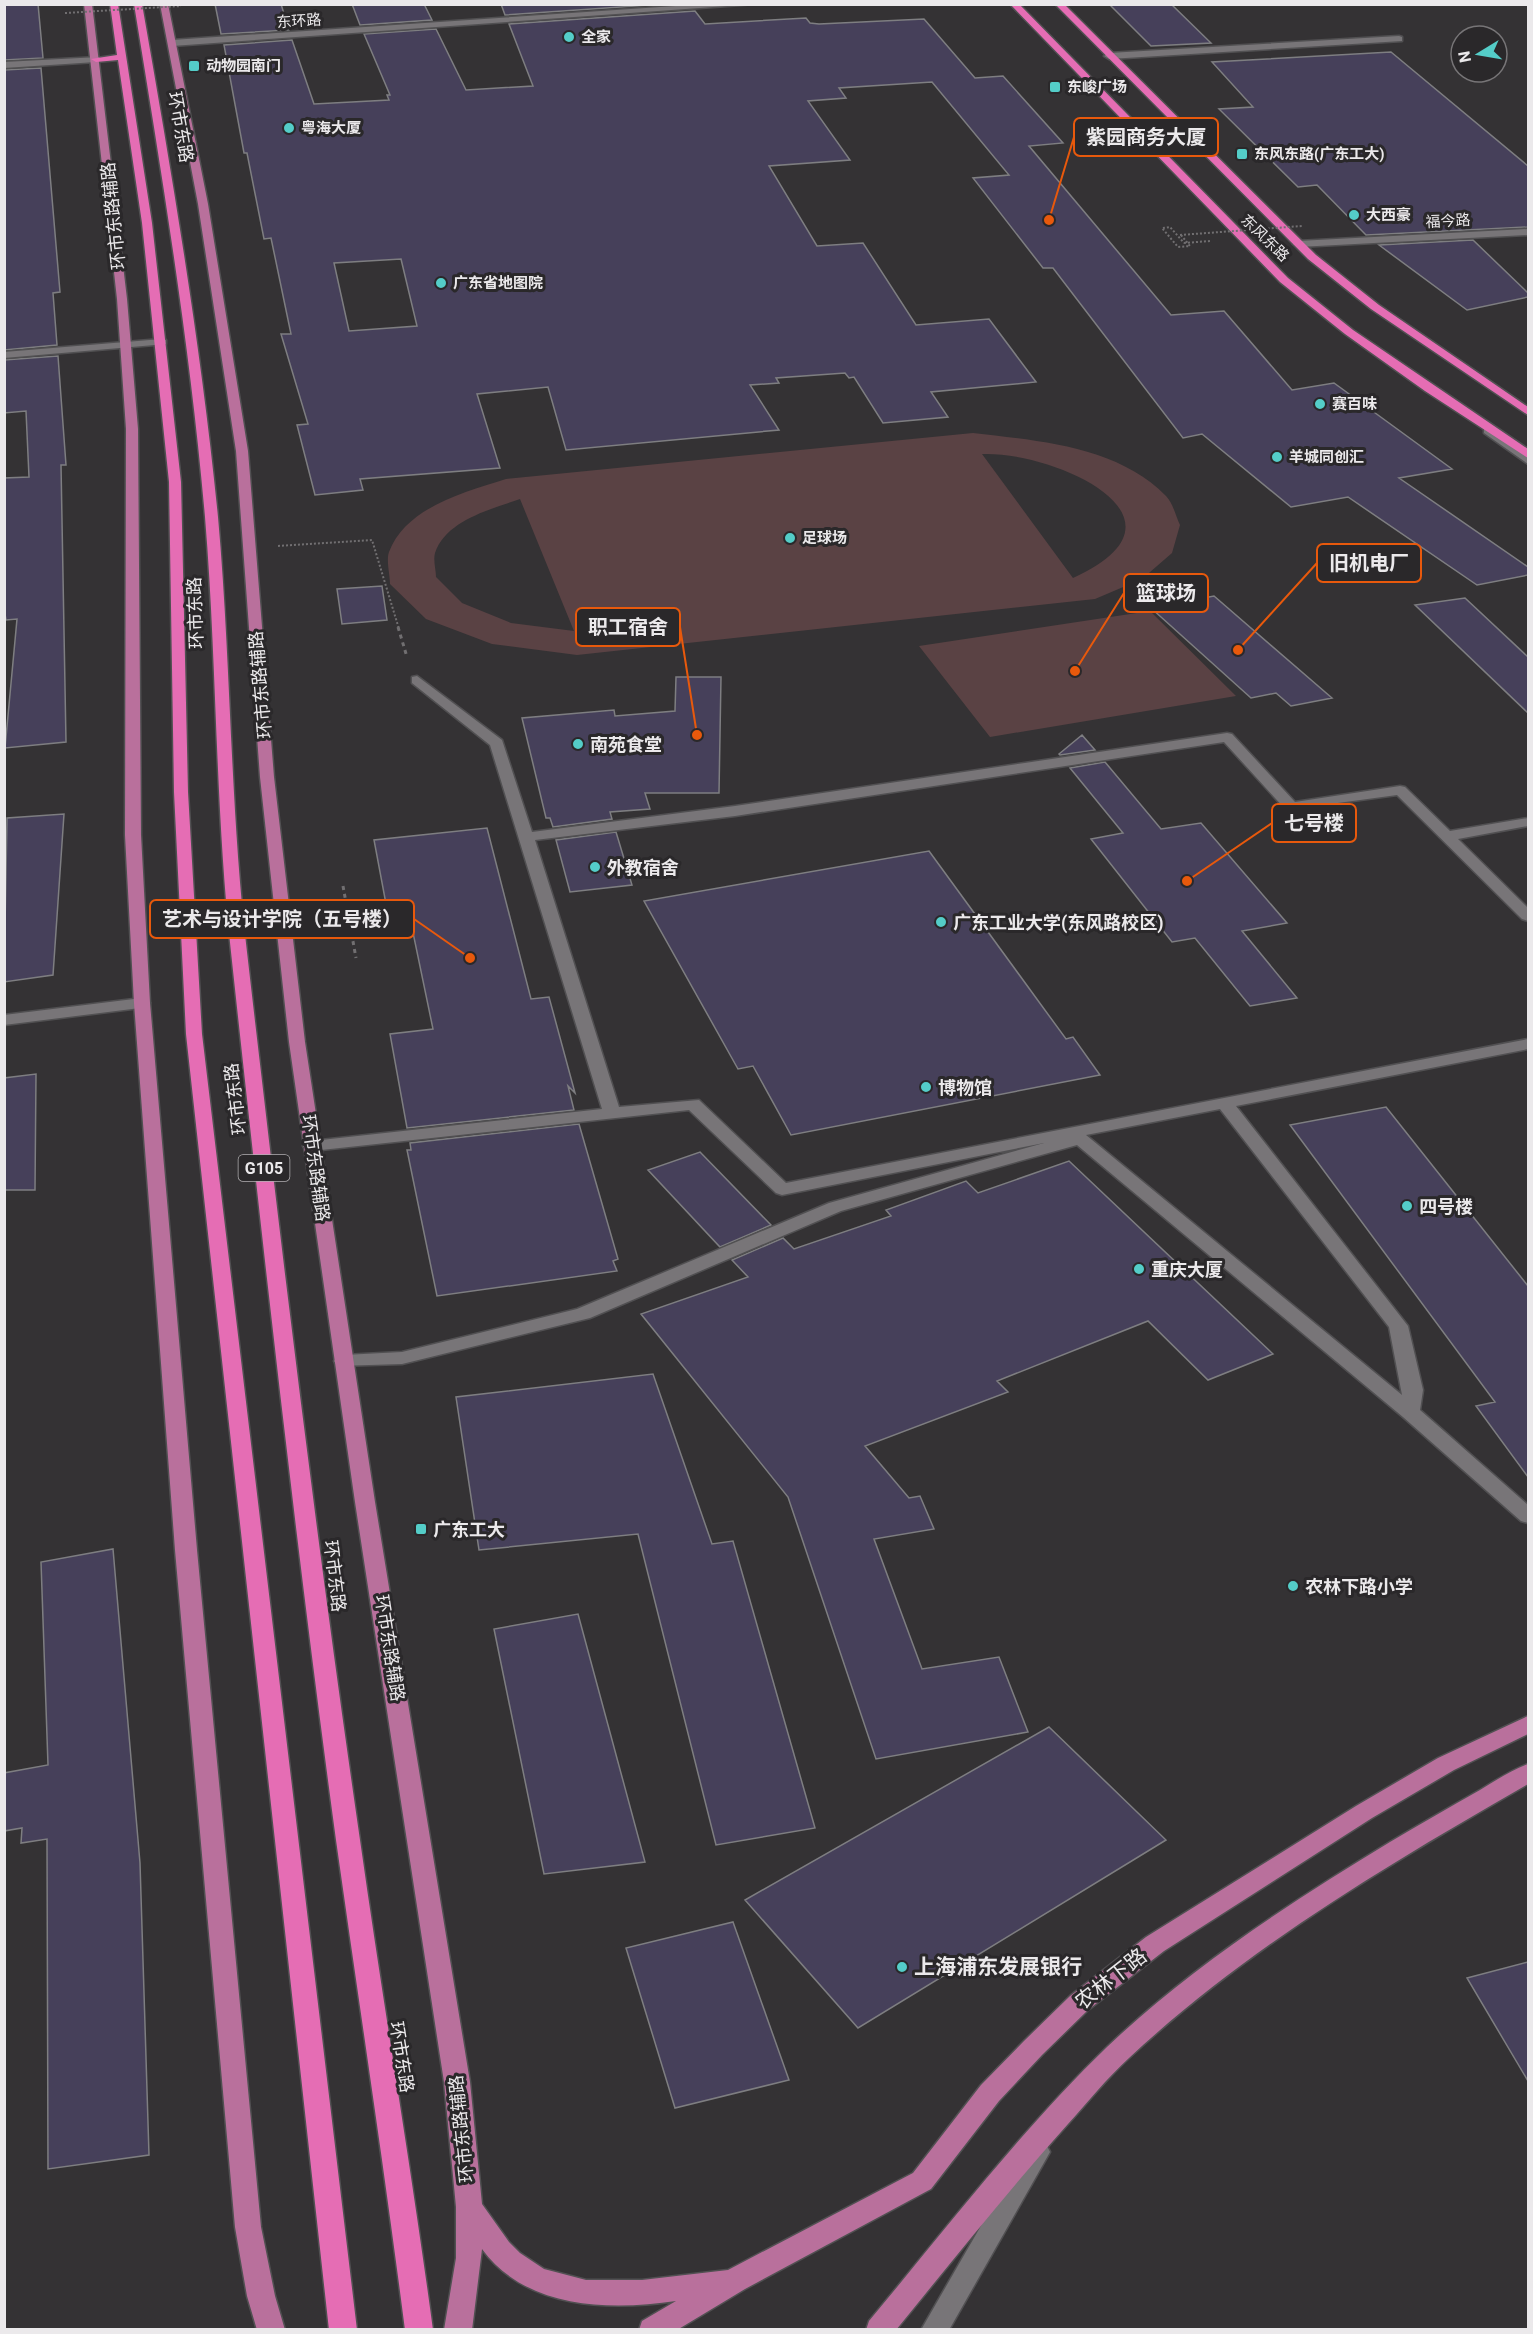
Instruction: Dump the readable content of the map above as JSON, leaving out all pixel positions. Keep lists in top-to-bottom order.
{
  "streets": {
    "highway": ["环市东路", "东风东路", "G105"],
    "main road": ["环市东路辅路", "农林下路"],
    "street": ["东环路", "福今路"]
  },
  "crossings": [
    ["东环路", "环市东路辅路"],
    ["福今路", "东风东路"]
  ],
  "places": {
    "other": [
      "全家",
      "粤海大厦",
      "大西豪",
      "紫园商务大厦",
      "广东省地图院",
      "赛百味",
      "羊城同创汇",
      "足球场",
      "旧机电厂",
      "篮球场",
      "职工宿舍",
      "南苑食堂",
      "外教宿舍",
      "七号楼",
      "广东工业大学(东风路校区)",
      "艺术与设计学院（五号楼）",
      "博物馆",
      "四号楼",
      "重庆大厦",
      "农林下路小学",
      "上海浦东发展银行"
    ],
    "transit": [
      "动物园南门",
      "东峻广场",
      "东风东路(广东工大)",
      "广东工大"
    ]
  },
  "north": "left"
}
